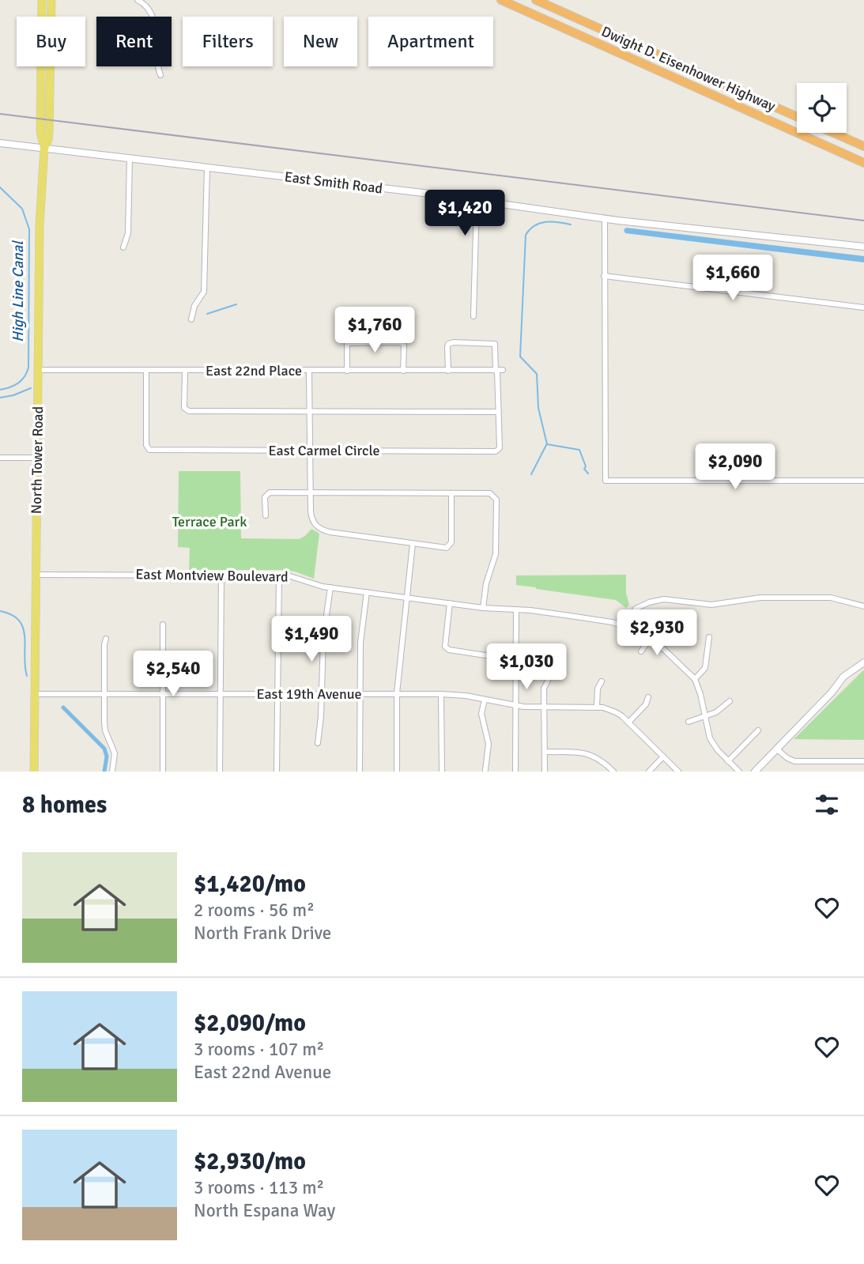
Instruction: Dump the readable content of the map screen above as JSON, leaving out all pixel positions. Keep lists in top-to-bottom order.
{
  "streets": {
    "highway": ["Dwight D. Eisenhower Highway"],
    "main road": ["North Tower Road"],
    "street": [
      "East Smith Road",
      "East 22nd Place",
      "East Carmel Circle",
      "East Montview Boulevard",
      "East 19th Avenue"
    ]
  },
  "crossings": [
    ["East Smith Road", "North Tower Road"],
    ["East 22nd Place", "East Carmel Circle"],
    ["East 22nd Place", "North Tower Road"],
    ["North Tower Road", "East Montview Boulevard"],
    ["North Tower Road", "East 19th Avenue"]
  ],
  "water": ["High Line Canal"],
  "parks": ["Terrace Park"],
  "page": {
    "chip": [
      "Buy",
      "Rent",
      "Filters",
      "New",
      "Apartment"
    ],
    "price": [
      "$1,420",
      "$1,660",
      "$1,760",
      "$2,090",
      "$2,930",
      "$1,490",
      "$1,030",
      "$2,540"
    ],
    "heading": "8 homes",
    "list": [
      {
        "name": "$1,420/mo",
        "note": "2 rooms · 56 m² · North Frank Drive"
      },
      {
        "name": "$2,090/mo",
        "note": "3 rooms · 107 m² · East 22nd Avenue"
      },
      {
        "name": "$2,930/mo",
        "note": "3 rooms · 113 m² · North Espana Way"
      }
    ]
  }
}
